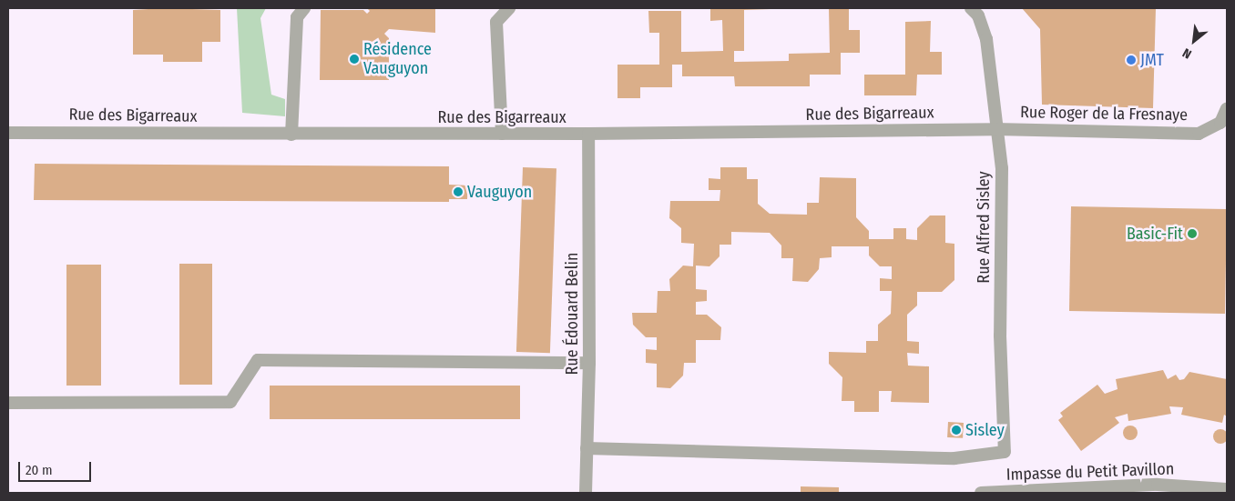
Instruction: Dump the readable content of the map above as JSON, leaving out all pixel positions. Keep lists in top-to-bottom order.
{
  "streets": {
    "street": [
      "Rue des Bigarreaux",
      "Rue Roger de la Fresnaye",
      "Rue Alfred Sisley",
      "Rue Édouard Belin",
      "Impasse du Petit Pavillon"
    ]
  },
  "crossings": [
    ["Rue des Bigarreaux", "Rue Roger de la Fresnaye"],
    ["Rue des Bigarreaux", "Rue Alfred Sisley"],
    ["Rue des Bigarreaux", "Rue Édouard Belin"],
    ["Rue Roger de la Fresnaye", "Rue Alfred Sisley"],
    ["Rue Alfred Sisley", "Rue Édouard Belin"]
  ],
  "places": [
    "Résidence Vauguyon",
    "JMT",
    "Vauguyon",
    "Basic-Fit",
    "Sisley"
  ],
  "scale_bar": "20 m",
  "north": "bottom left"
}
